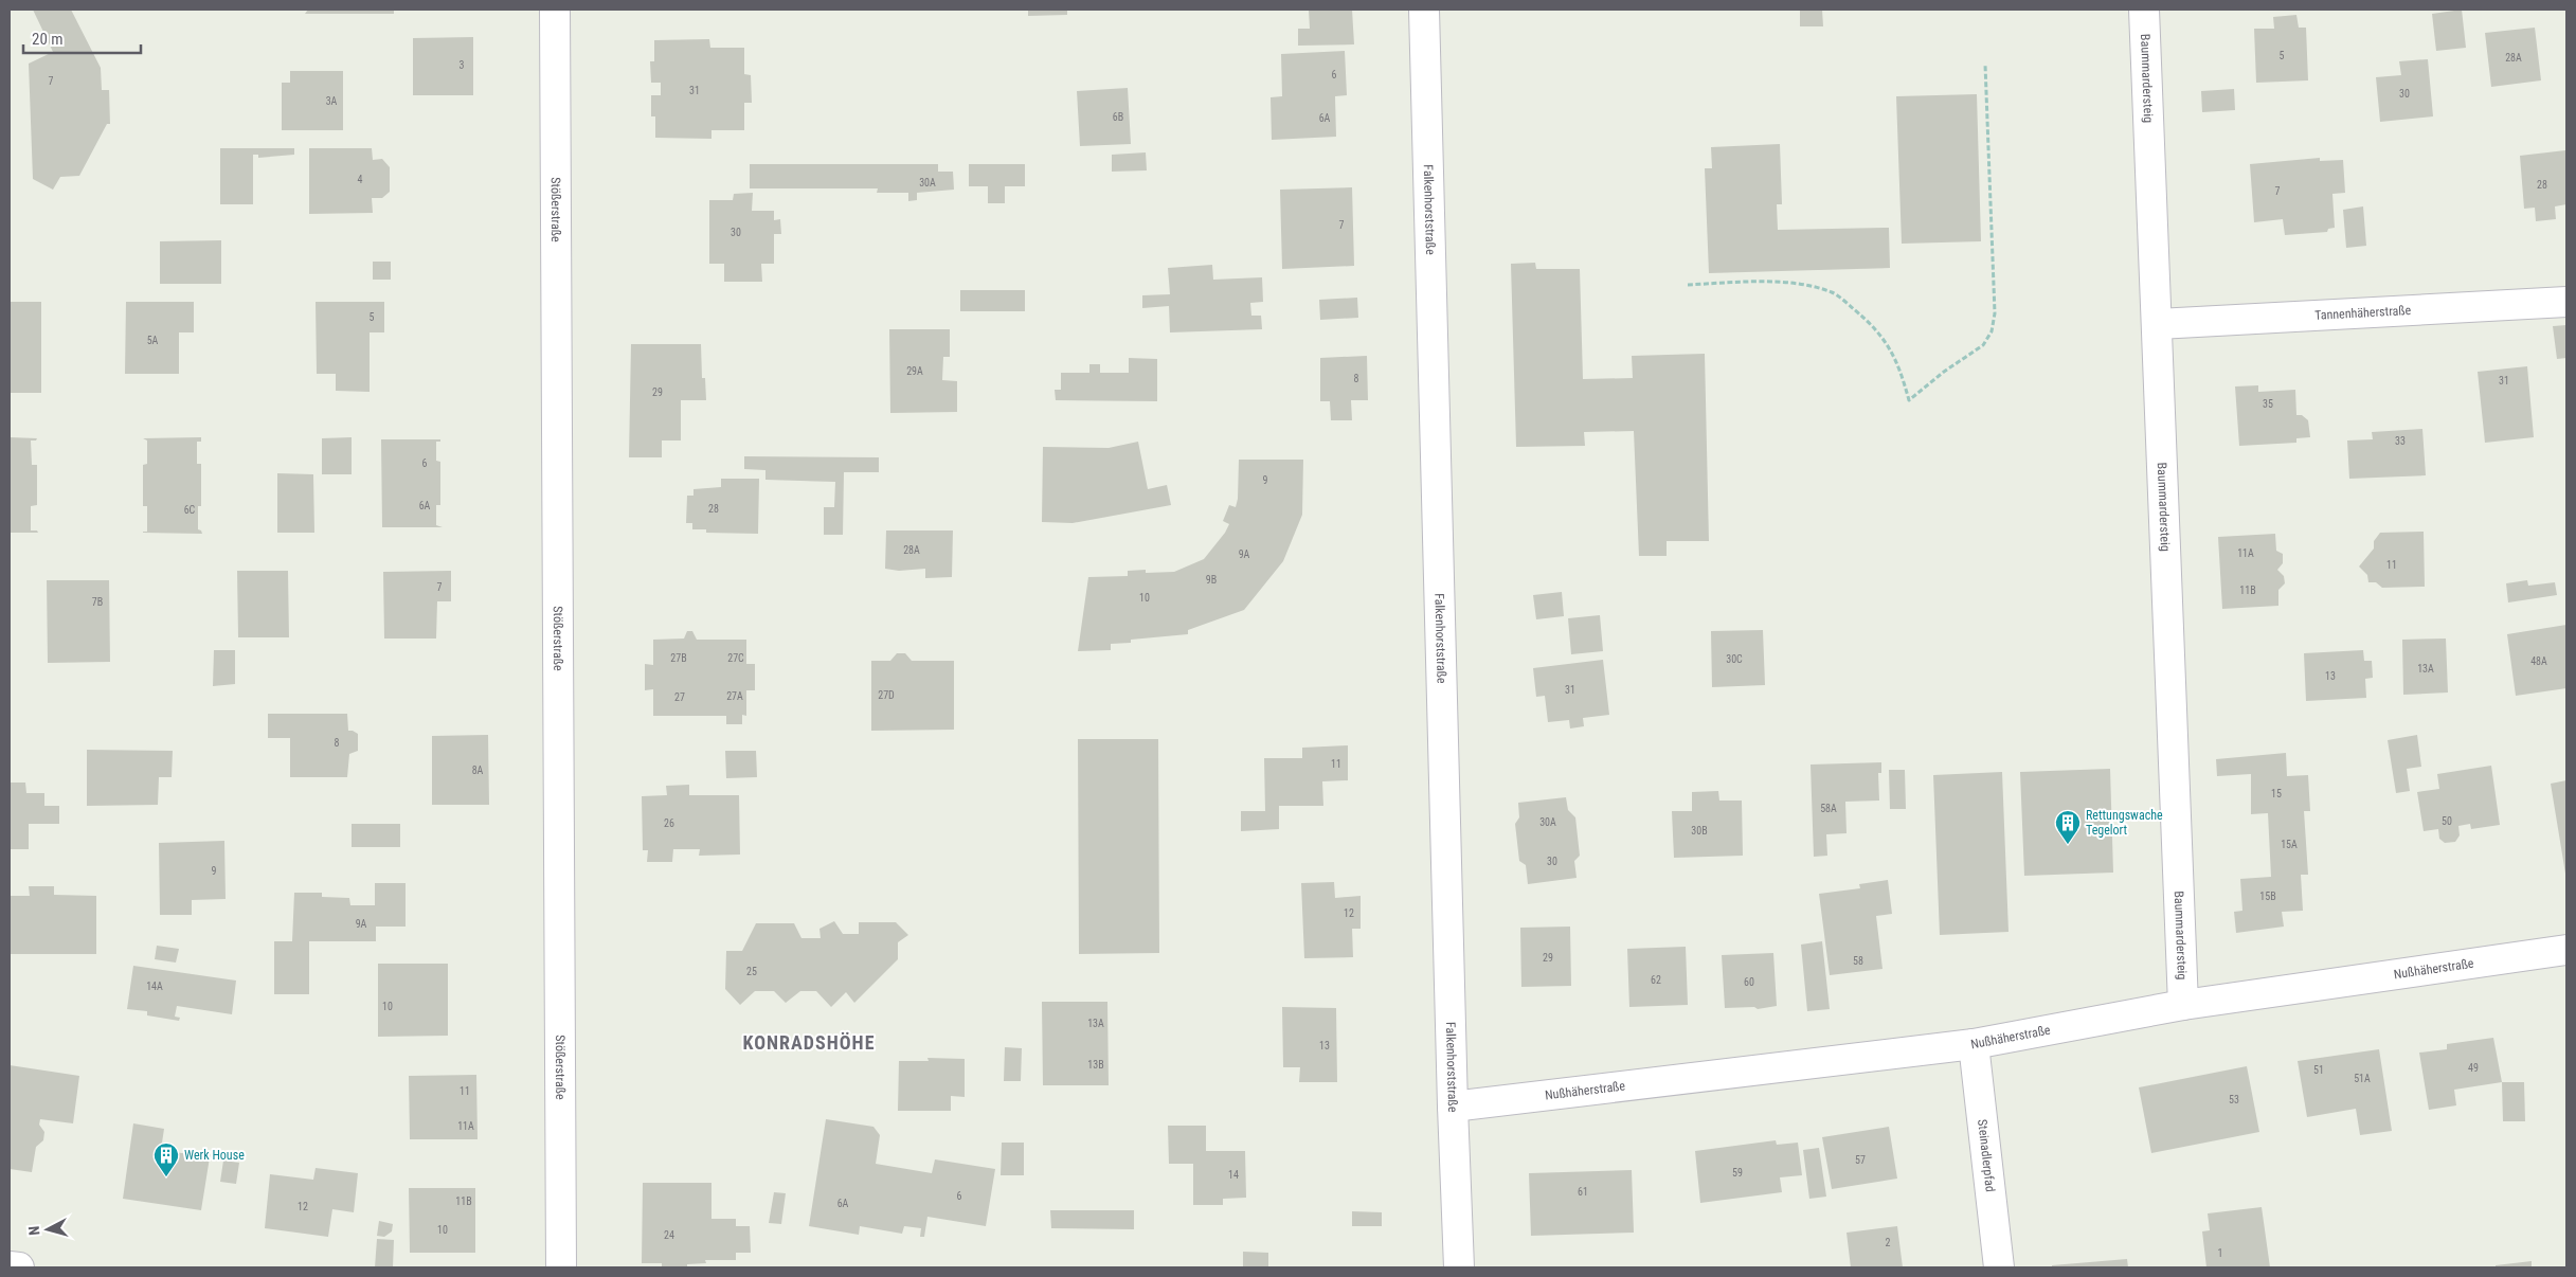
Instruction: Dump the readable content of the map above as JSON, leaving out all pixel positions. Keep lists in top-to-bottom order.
{
  "streets": {
    "street": [
      "Baummardersteig",
      "Stößerstraße",
      "Falkenhorststraße",
      "Tannenhäherstraße",
      "Nußhäherstraße",
      "Steinadlerpfad"
    ]
  },
  "crossings": [
    ["Baummardersteig", "Tannenhäherstraße"],
    ["Baummardersteig", "Nußhäherstraße"],
    ["Falkenhorststraße", "Nußhäherstraße"],
    ["Nußhäherstraße", "Steinadlerpfad"]
  ],
  "districts": ["KONRADSHÖHE"],
  "places": {
    "building": ["Rettungswache Tegelort", "Werk House"]
  },
  "house_numbers": [
    "5",
    "28A",
    "3",
    "6",
    "7",
    "31",
    "30",
    "3A",
    "6B",
    "6A",
    "4",
    "30A",
    "28",
    "7",
    "7",
    "30",
    "5",
    "5A",
    "29A",
    "8",
    "31",
    "29",
    "35",
    "33",
    "6",
    "9",
    "6A",
    "28",
    "6C",
    "28A",
    "11A",
    "9A",
    "11",
    "9B",
    "7",
    "11B",
    "10",
    "7B",
    "27B",
    "27C",
    "30C",
    "48A",
    "13A",
    "13",
    "31",
    "27D",
    "27A",
    "27",
    "8",
    "11",
    "8A",
    "15",
    "58A",
    "50",
    "30A",
    "26",
    "30B",
    "15A",
    "30",
    "9",
    "15B",
    "12",
    "9A",
    "29",
    "58",
    "25",
    "62",
    "60",
    "14A",
    "10",
    "13A",
    "13",
    "13B",
    "49",
    "51",
    "51A",
    "11",
    "53",
    "11A",
    "57",
    "59",
    "14",
    "61",
    "6",
    "11B",
    "6A",
    "12",
    "10",
    "24",
    "2",
    "1"
  ],
  "scale_bar": "20 m",
  "north": "left"
}
